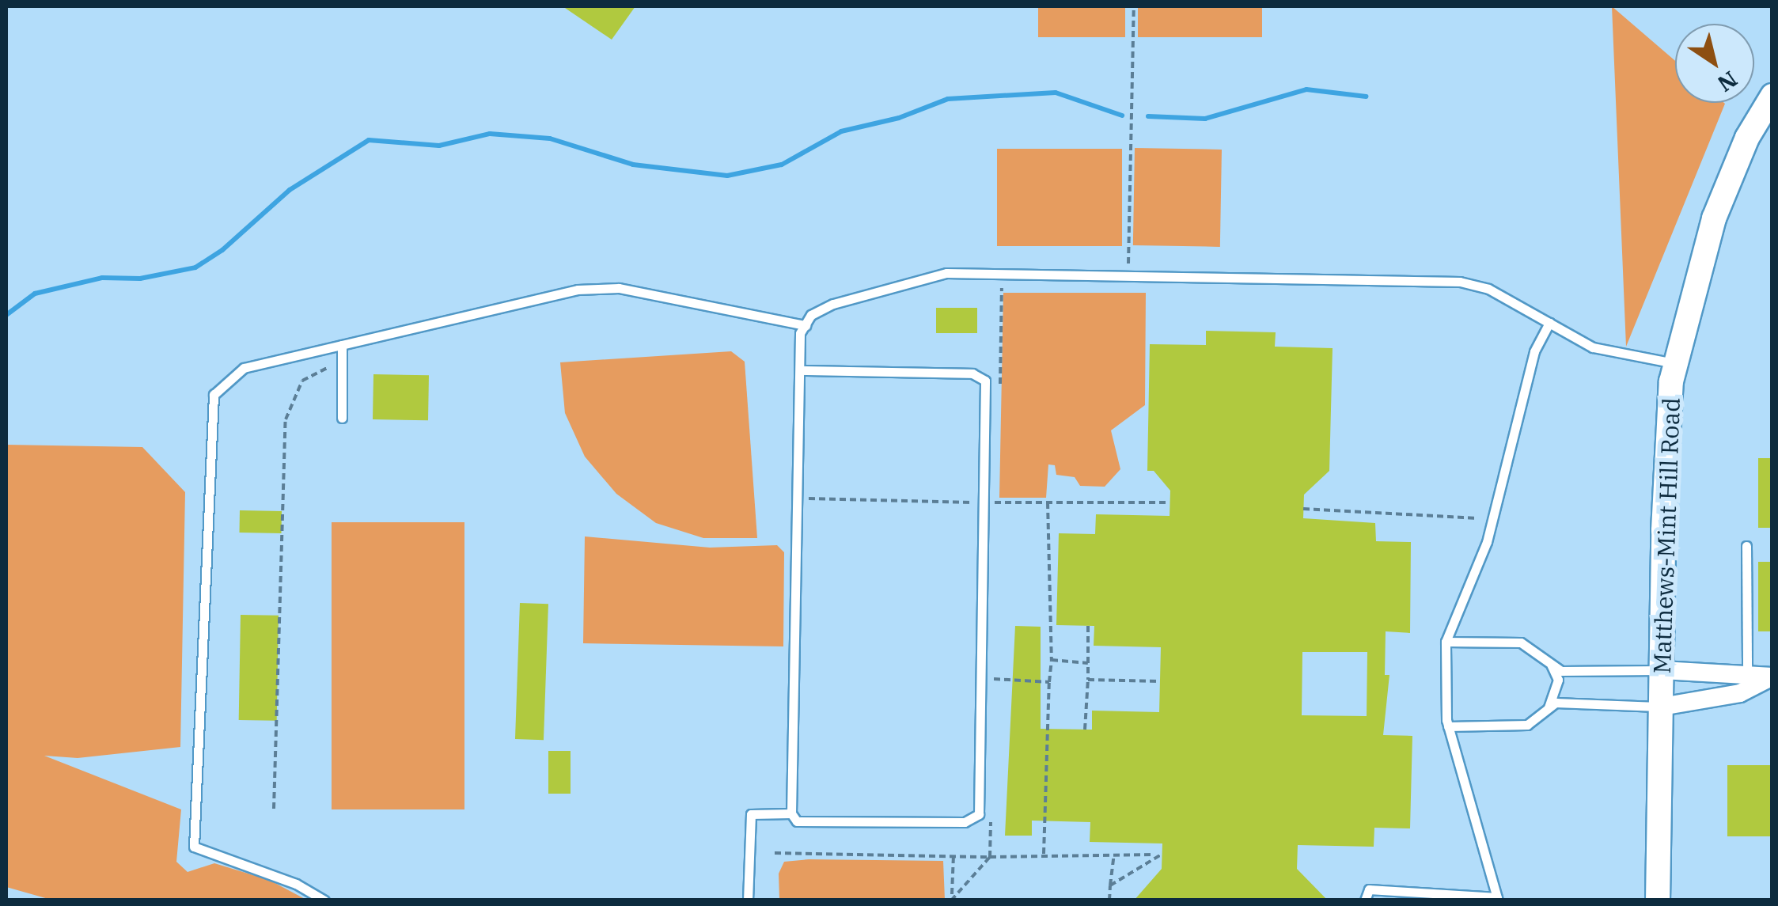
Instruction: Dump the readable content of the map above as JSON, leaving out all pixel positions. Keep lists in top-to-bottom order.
{
  "streets": {
    "street": ["Matthews-Mint Hill Road"]
  },
  "north": "bottom right"
}
